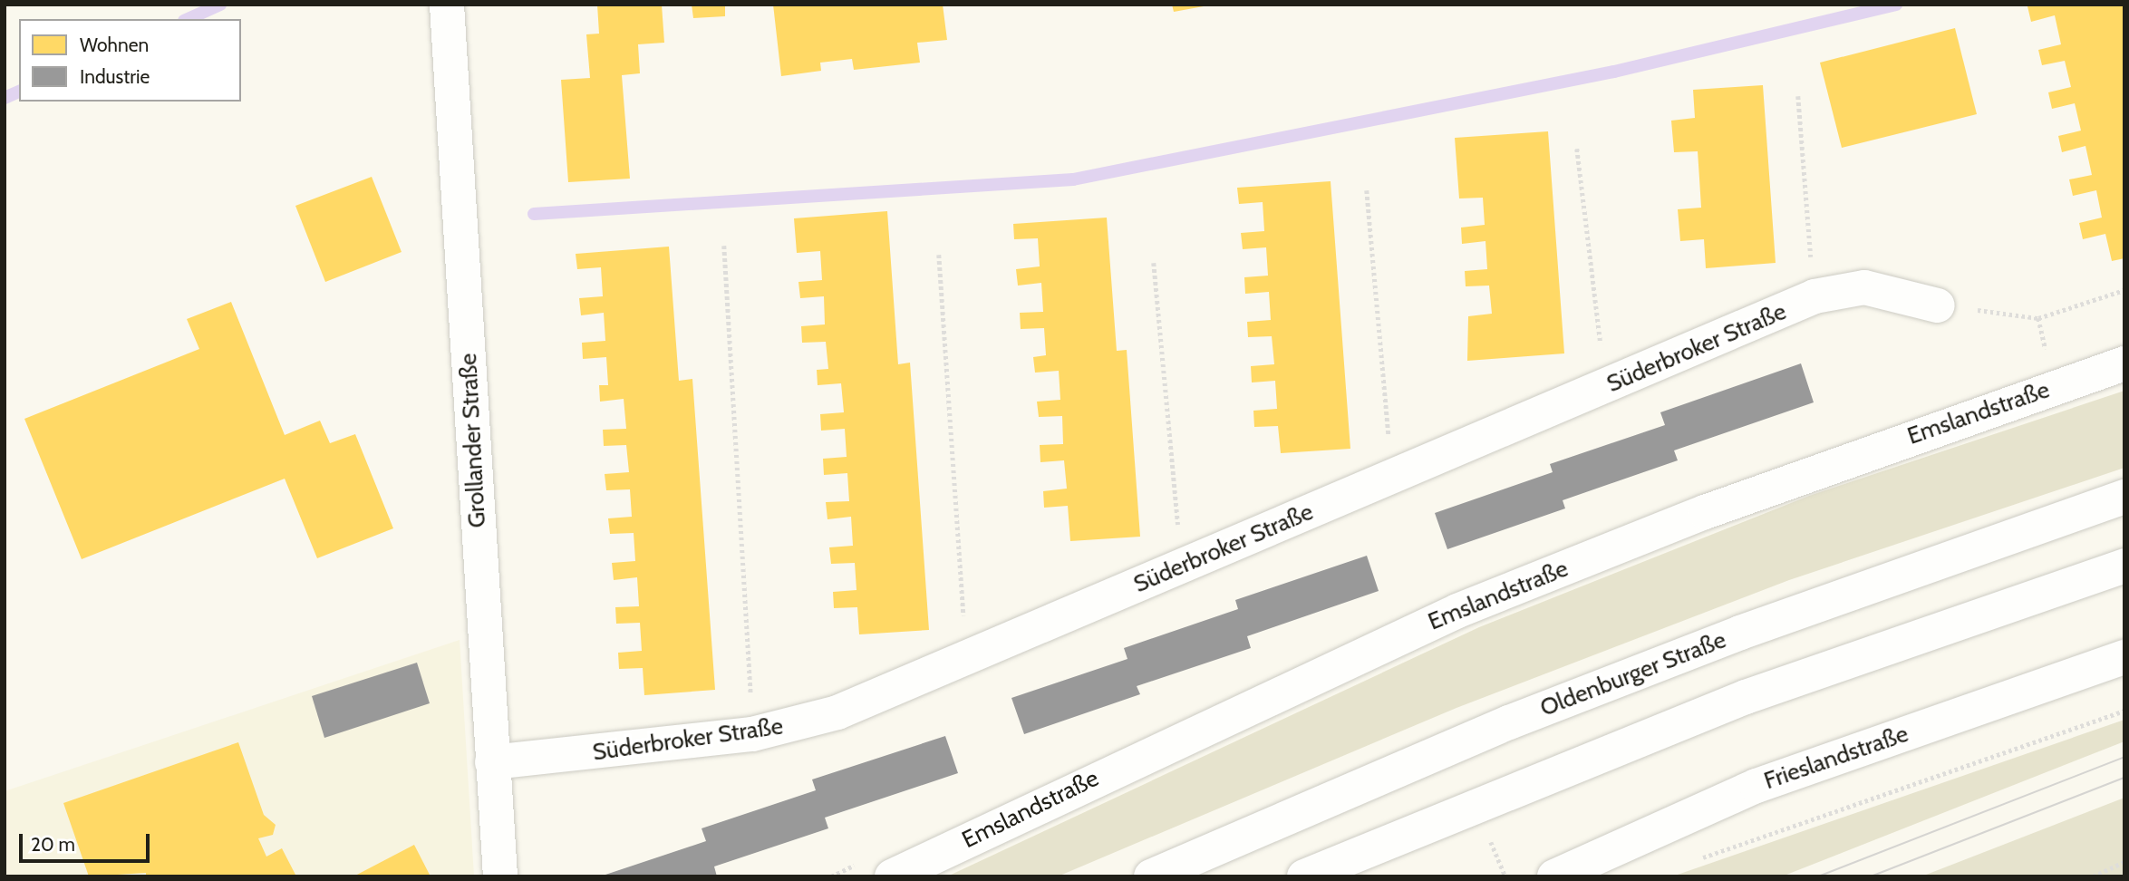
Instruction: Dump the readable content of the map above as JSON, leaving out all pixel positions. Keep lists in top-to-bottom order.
{
  "streets": {
    "main road": [
      "Süderbroker Straße",
      "Emslandstraße",
      "Grollander Straße",
      "Oldenburger Straße",
      "Frieslandstraße"
    ]
  },
  "crossings": [
    ["Süderbroker Straße", "Grollander Straße"]
  ],
  "legend": ["Wohnen", "Industrie"],
  "scale_bar": "20 m"
}
